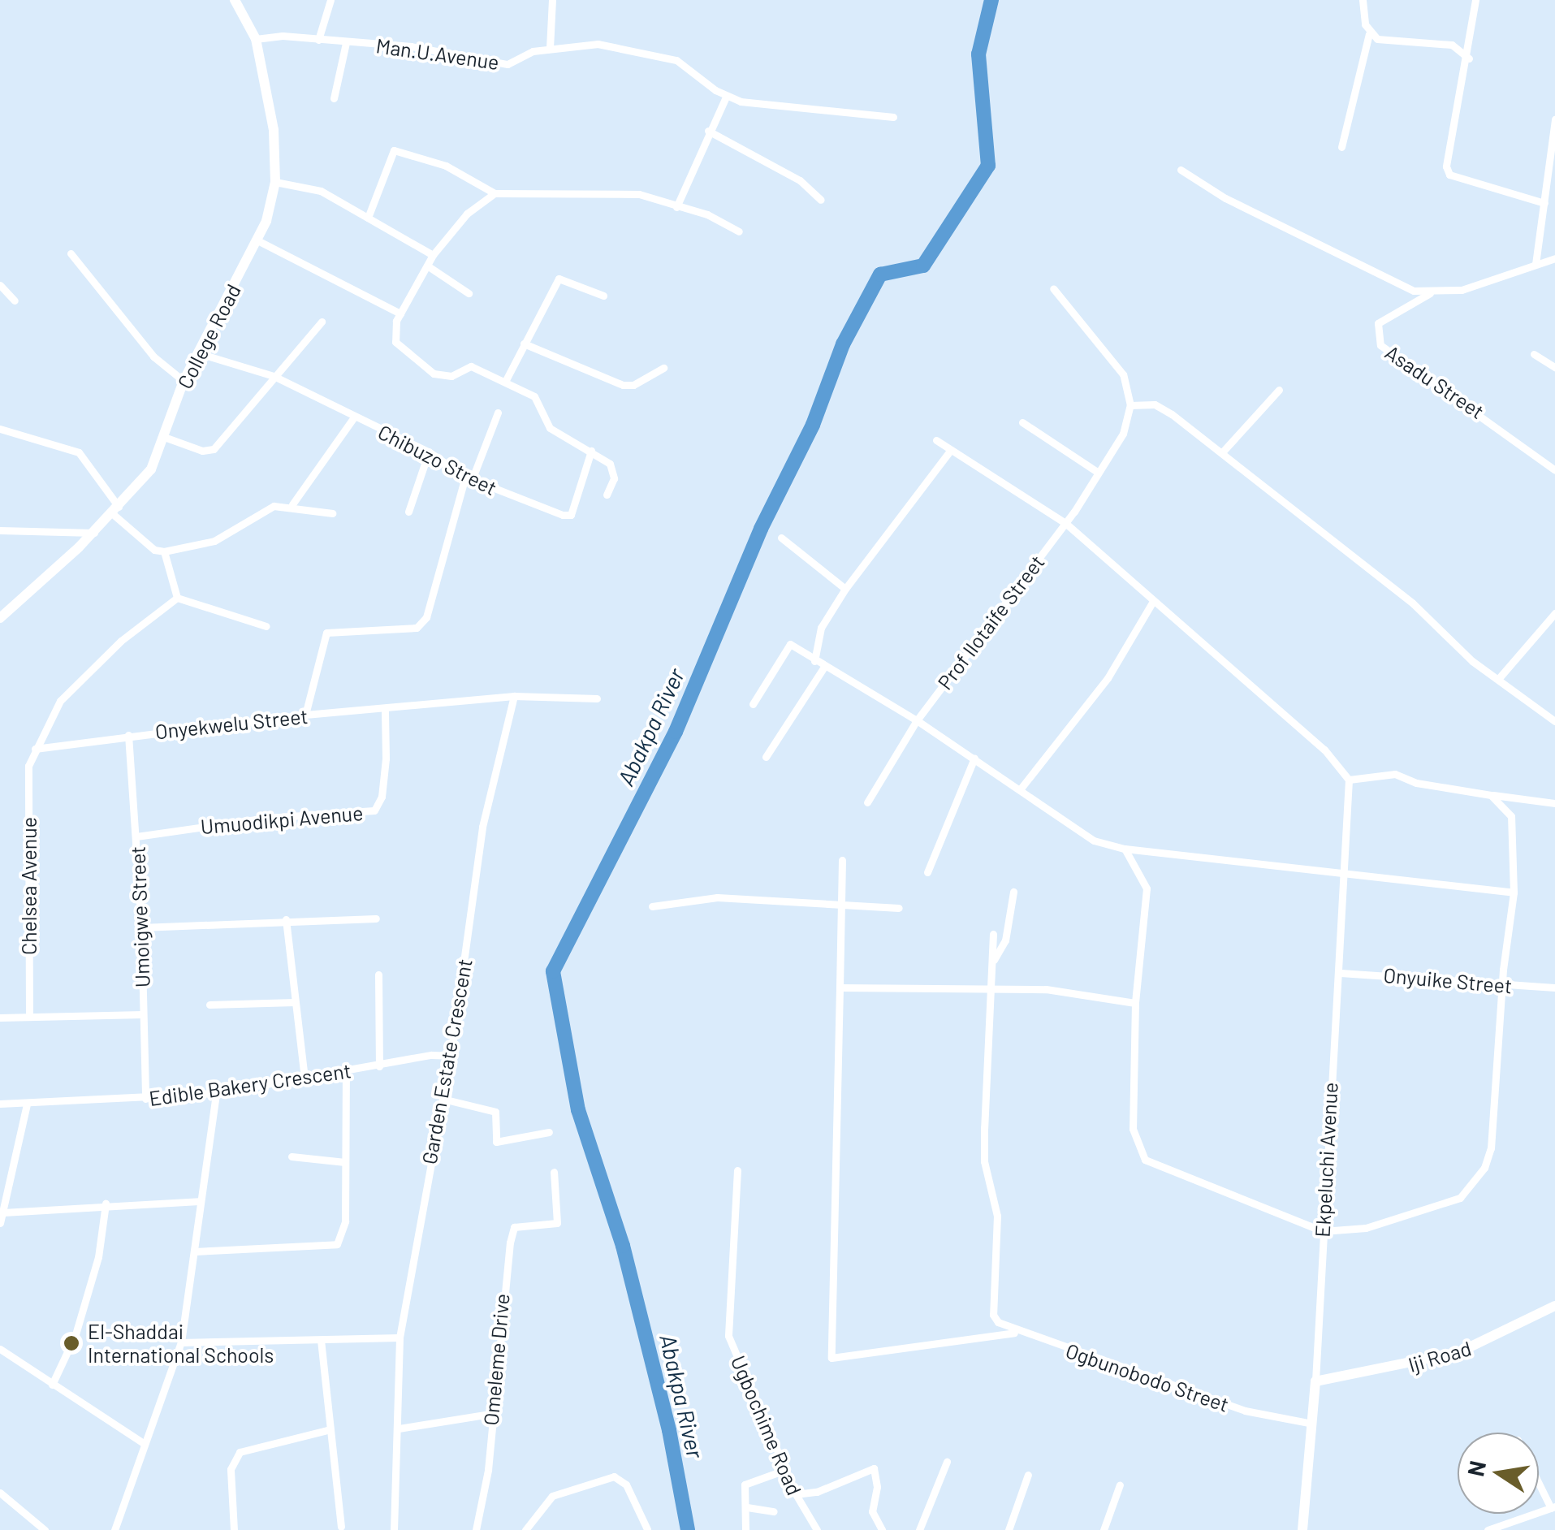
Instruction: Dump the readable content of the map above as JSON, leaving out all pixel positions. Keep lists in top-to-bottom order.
{
  "streets": {
    "main road": ["College Road", "Ekpeluchi Avenue", "Iji Road"],
    "street": [
      "Man.U.Avenue",
      "Asadu Street",
      "Chibuzo Street",
      "Prof Ilotaife Street",
      "Onyekwelu Street",
      "Umuodikpi Avenue",
      "Chelsea Avenue",
      "Umoigwe Street",
      "Onyuike Street",
      "Garden Estate Crescent",
      "Edible Bakery Crescent",
      "Omeleme Drive",
      "Ogbunobodo Street",
      "Ugbochime Road"
    ]
  },
  "crossings": [
    ["Man.U.Avenue", "College Road"],
    ["College Road", "Chibuzo Street"],
    ["Onyekwelu Street", "Umuodikpi Avenue"],
    ["Onyekwelu Street", "Chelsea Avenue"],
    ["Onyekwelu Street", "Umoigwe Street"],
    ["Onyekwelu Street", "Garden Estate Crescent"],
    ["Umuodikpi Avenue", "Umoigwe Street"],
    ["Umoigwe Street", "Edible Bakery Crescent"],
    ["Onyuike Street", "Ekpeluchi Avenue"],
    ["Garden Estate Crescent", "Edible Bakery Crescent"],
    ["Ekpeluchi Avenue", "Iji Road"],
    ["Ekpeluchi Avenue", "Ogbunobodo Street"]
  ],
  "water": ["Abakpa River"],
  "places": ["El-Shaddai International Schools"],
  "north": "left"
}
